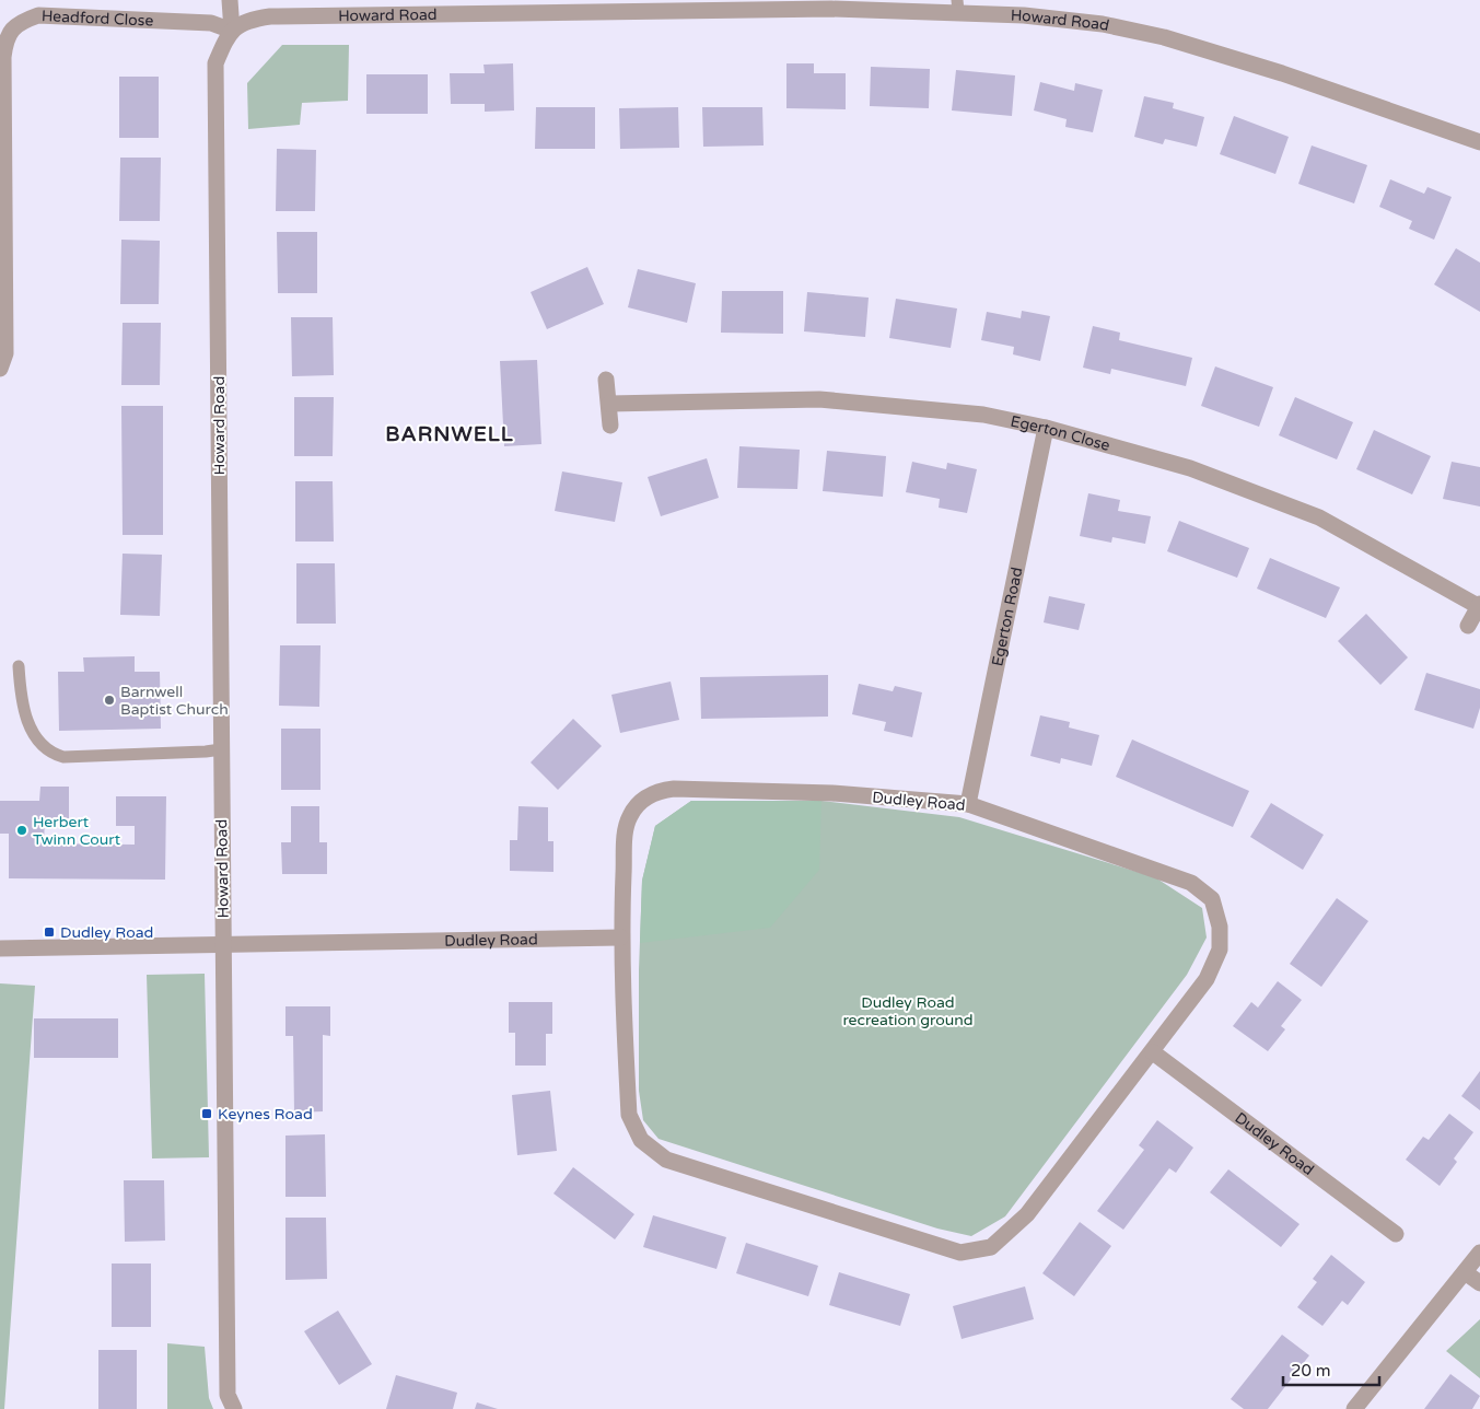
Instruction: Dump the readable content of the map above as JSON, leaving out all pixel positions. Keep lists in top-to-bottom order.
{
  "streets": {
    "street": [
      "Howard Road",
      "Headford Close",
      "Egerton Close",
      "Egerton Road",
      "Dudley Road"
    ]
  },
  "crossings": [
    ["Howard Road", "Headford Close"],
    ["Howard Road", "Dudley Road"],
    ["Egerton Close", "Egerton Road"],
    ["Egerton Road", "Dudley Road"]
  ],
  "districts": ["BARNWELL"],
  "parks": ["Dudley Road recreation ground"],
  "places": {
    "other": ["Barnwell Baptist Church", "Herbert Twinn Court"],
    "transit": ["Dudley Road", "Keynes Road"]
  },
  "scale_bar": "20 m"
}
